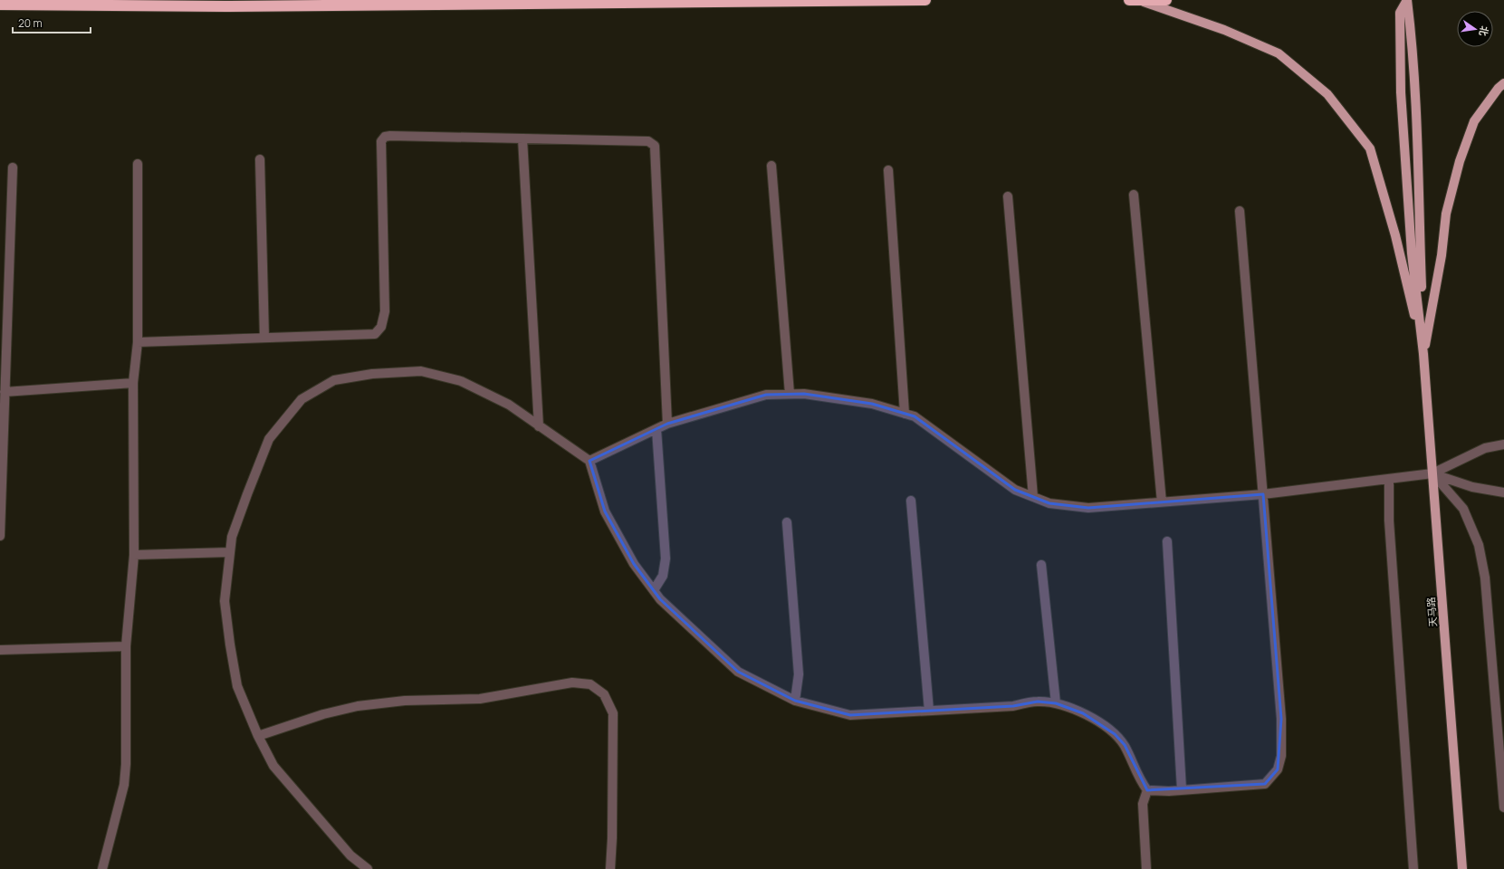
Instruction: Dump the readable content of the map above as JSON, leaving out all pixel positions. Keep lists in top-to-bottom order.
{
  "streets": {
    "main road": ["天马路"]
  },
  "scale_bar": "20 m",
  "north": "right"
}
